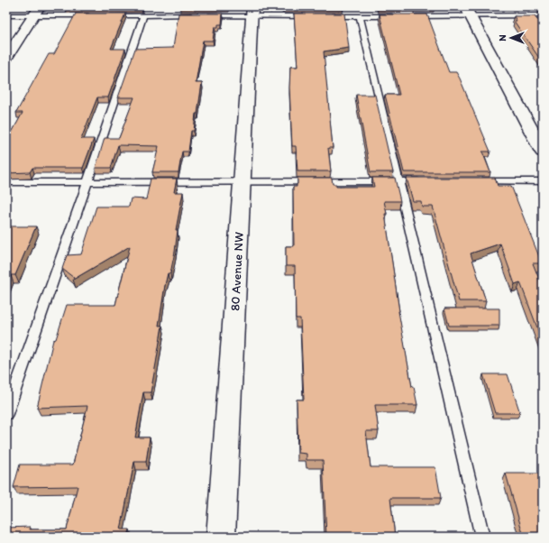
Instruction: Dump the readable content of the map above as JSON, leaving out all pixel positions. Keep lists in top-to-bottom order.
{
  "streets": {
    "street": ["80 Avenue NW"]
  },
  "north": "left"
}
